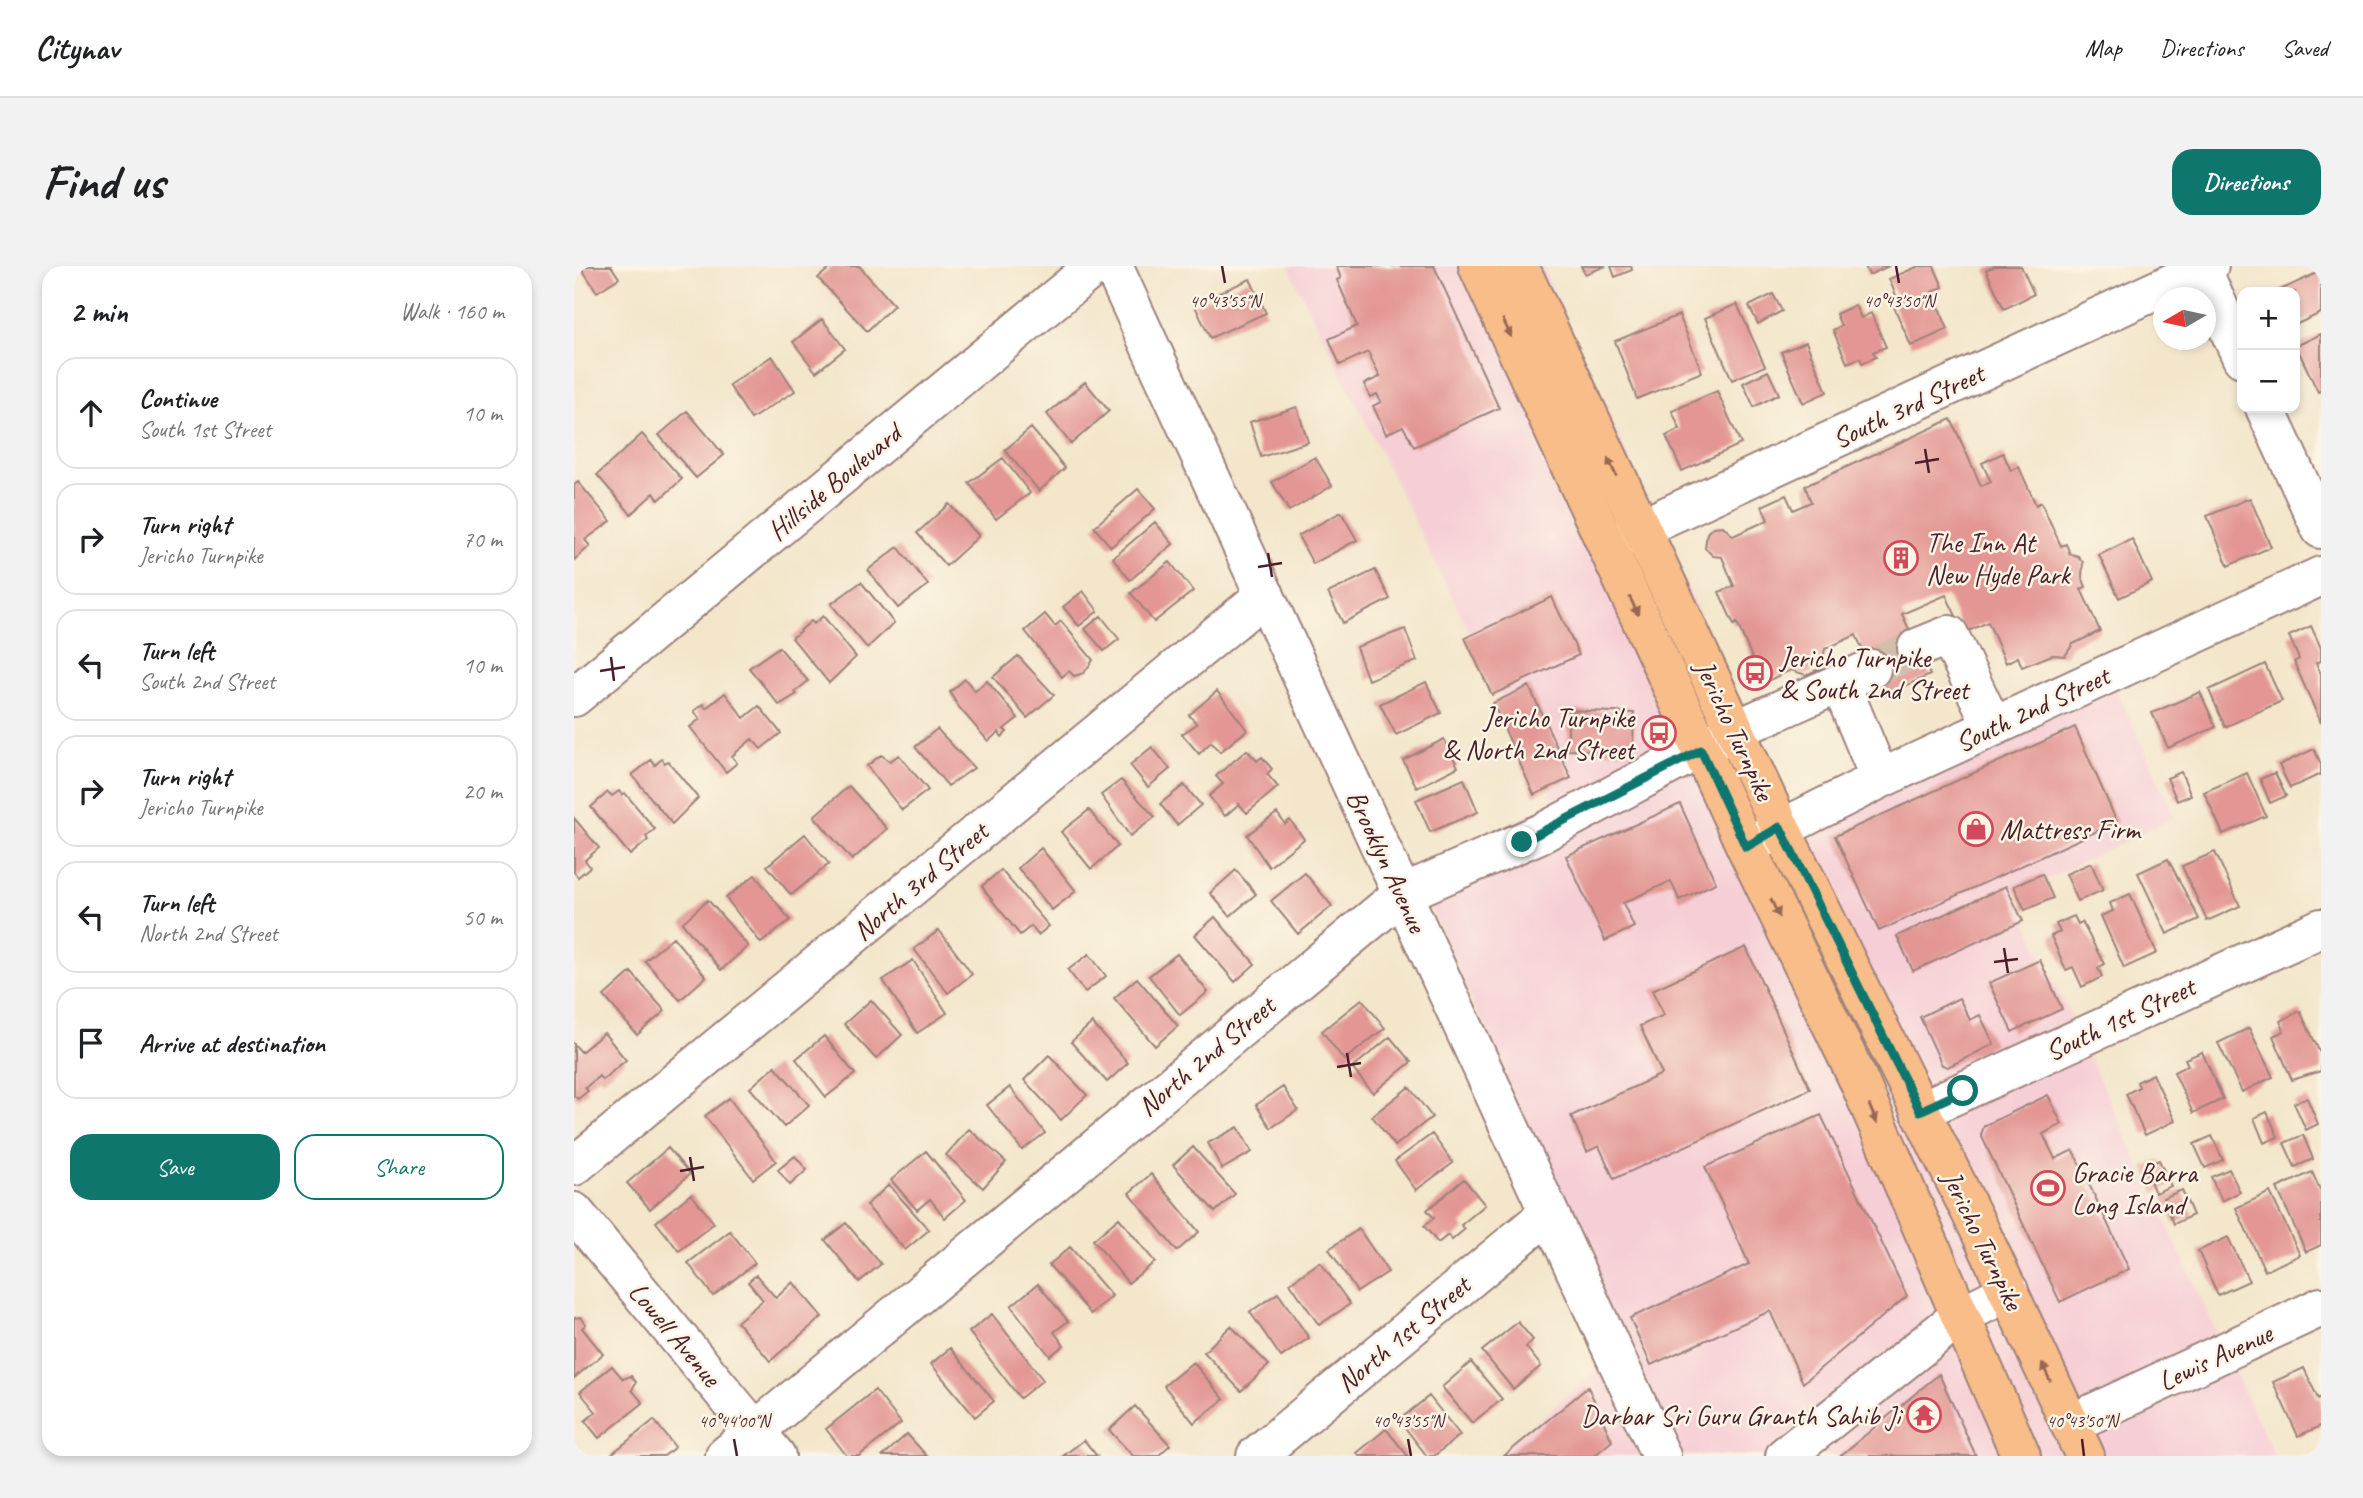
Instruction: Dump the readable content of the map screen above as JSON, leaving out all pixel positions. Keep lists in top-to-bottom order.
{
  "streets": {
    "main road": ["Jericho Turnpike"],
    "street": [
      "South 3rd Street",
      "Hillside Boulevard",
      "South 2nd Street",
      "Brooklyn Avenue",
      "North 3rd Street",
      "South 1st Street",
      "North 2nd Street",
      "Lowell Avenue",
      "North 1st Street",
      "Lewis Avenue"
    ]
  },
  "crossings": [
    ["South 3rd Street", "Jericho Turnpike"],
    ["South 2nd Street", "Jericho Turnpike"],
    ["South 2nd Street", "North 2nd Street"],
    ["Jericho Turnpike", "South 1st Street"],
    ["Jericho Turnpike", "North 2nd Street"],
    ["Jericho Turnpike", "Lewis Avenue"],
    ["Brooklyn Avenue", "North 3rd Street"],
    ["Brooklyn Avenue", "North 2nd Street"],
    ["Brooklyn Avenue", "North 1st Street"],
    ["North 2nd Street", "Lowell Avenue"]
  ],
  "places": {
    "building": ["The Inn At New Hyde Park"],
    "bus stop": ["Jericho Turnpike & South 2nd Street", "Jericho Turnpike & North 2nd Street"],
    "shop": ["Mattress Firm"],
    "sports": ["Gracie Barra Long Island"],
    "temple": ["Darbar Sri Guru Granth Sahib Ji"]
  },
  "north": "left",
  "page": {
    "header": "Citynav",
    "nav": ["Map", "Directions", "Saved"],
    "buttons": [
      "Directions",
      ["Save", "Share"]
    ],
    "title": "Find us",
    "heading": ["2 min", "Walk · 160 m"],
    "map_buttons": ["+", "−"],
    "list": [
      ["Continue", "South 1st Street", "10 m"],
      ["Turn right", "Jericho Turnpike", "70 m"],
      ["Turn left", "South 2nd Street", "10 m"],
      ["Turn right", "Jericho Turnpike", "20 m"],
      ["Turn left", "North 2nd Street", "50 m"],
      "Arrive at destination"
    ]
  },
  "coordinates": ["40°43'55\"N", "40°43'50\"N", "40°44'00\"N"]
}
